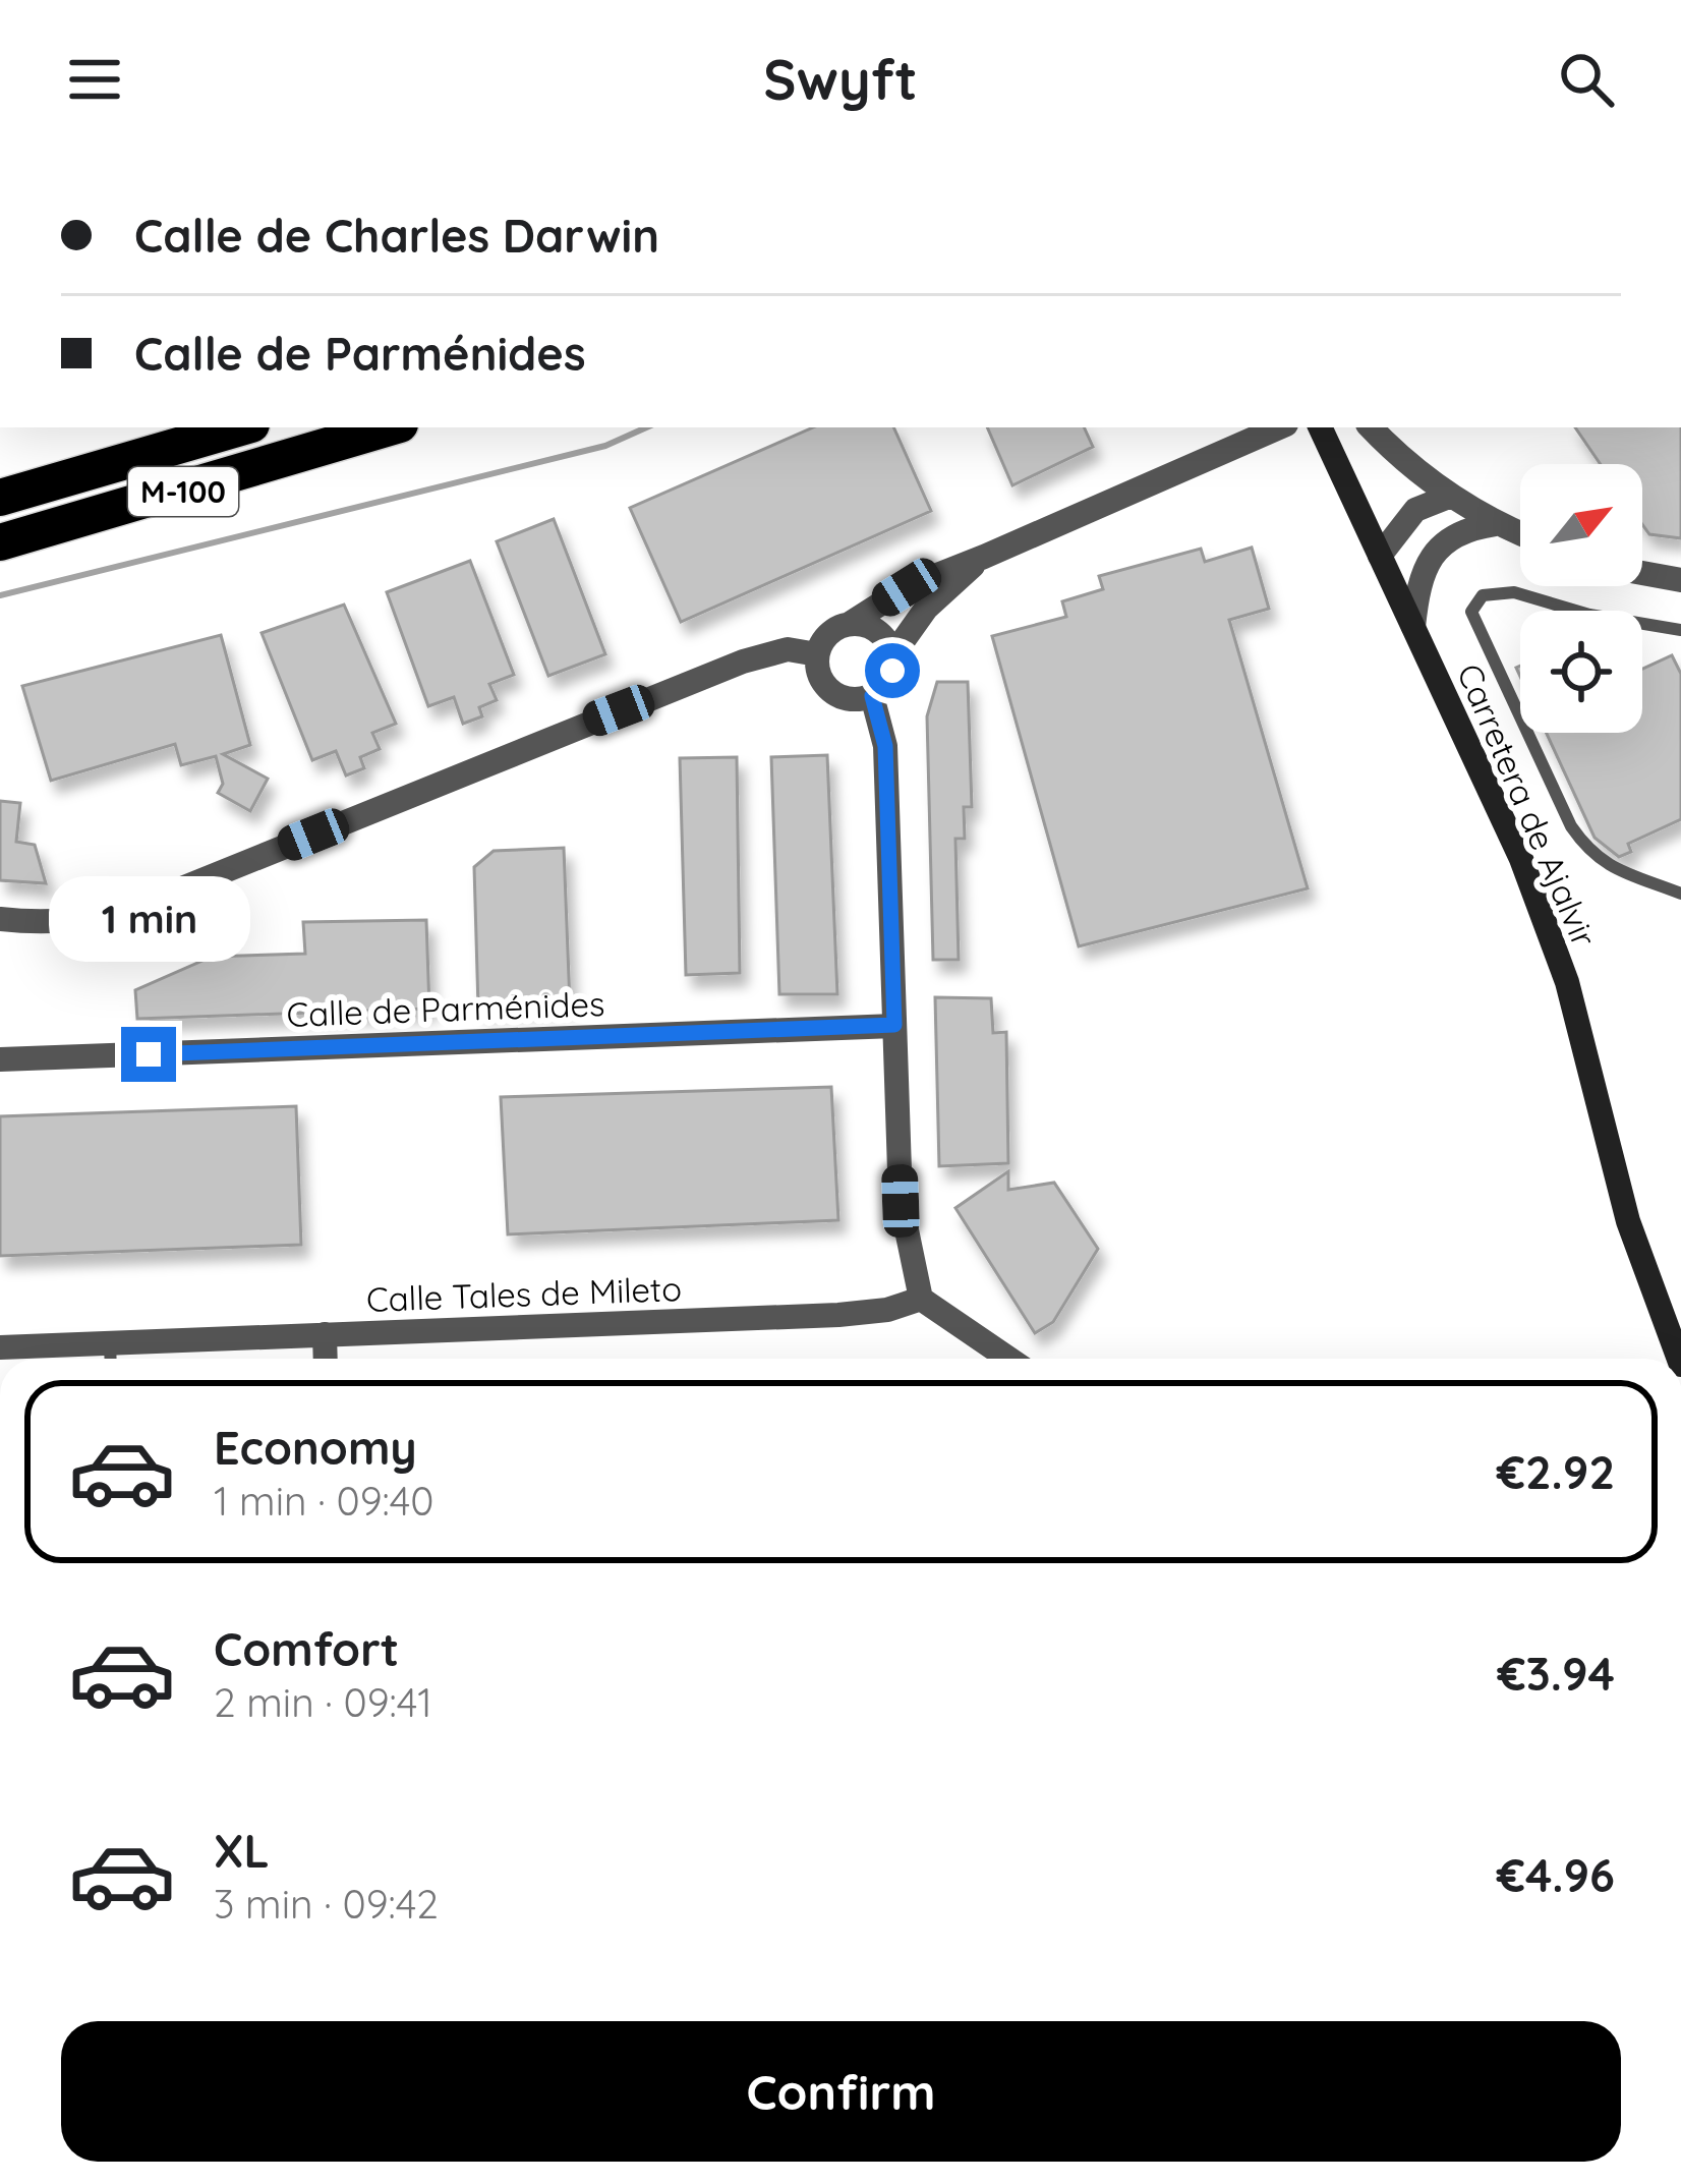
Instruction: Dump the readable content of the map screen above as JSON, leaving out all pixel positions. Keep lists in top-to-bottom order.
{
  "streets": {
    "highway": ["M-100"],
    "street": ["Carretera de Ajalvir", "Calle de Parménides", "Calle Tales de Mileto"]
  },
  "north": "top right",
  "page": {
    "header": "Swyft",
    "banner": ["Calle de Charles Darwin", "Calle de Parménides"],
    "bubble": "1 min",
    "list": [
      {
        "name": "Economy",
        "note": "1 min · 09:40",
        "value": "€2.92"
      },
      {
        "name": "Comfort",
        "note": "2 min · 09:41",
        "value": "€3.94"
      },
      {
        "name": "XL",
        "note": "3 min · 09:42",
        "value": "€4.96"
      }
    ],
    "buttons": "Confirm"
  }
}
